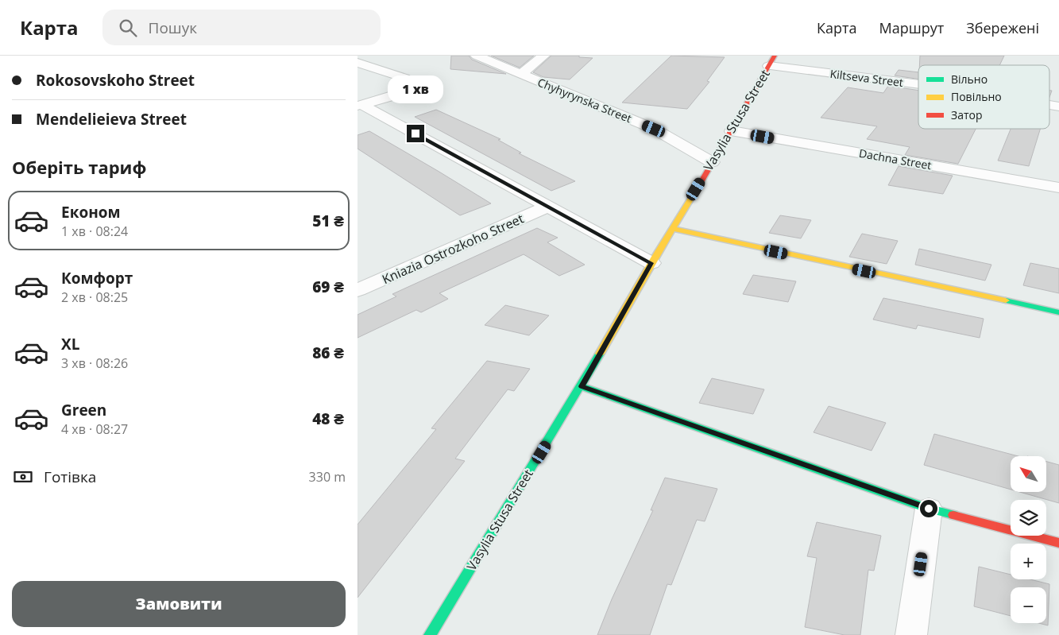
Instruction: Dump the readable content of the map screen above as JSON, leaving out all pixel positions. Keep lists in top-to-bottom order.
{
  "streets": {
    "street": [
      "Kiltseva Street",
      "Chyhyrynska Street",
      "Vasylia Stusa Street",
      "Dachna Street",
      "Kniazia Ostrozkoho Street"
    ]
  },
  "crossings": [
    ["Kiltseva Street", "Vasylia Stusa Street"],
    ["Chyhyrynska Street", "Vasylia Stusa Street"],
    ["Vasylia Stusa Street", "Dachna Street"]
  ],
  "legend": ["Вільно", "Повільно", "Затор"],
  "north": "top left",
  "page": {
    "header": "Карта",
    "search": "Пошук",
    "nav": ["Карта", "Маршрут", "Збережені"],
    "banner": ["Rokosovskoho Street", "Mendelieieva Street"],
    "bubble": "1 хв",
    "heading": "Оберіть тариф",
    "list": [
      {
        "name": "Економ",
        "note": "1 хв · 08:24",
        "value": "51 ₴"
      },
      {
        "name": "Комфорт",
        "note": "2 хв · 08:25",
        "value": "69 ₴"
      },
      {
        "name": "XL",
        "note": "3 хв · 08:26",
        "value": "86 ₴"
      },
      {
        "name": "Green",
        "note": "4 хв · 08:27",
        "value": "48 ₴"
      }
    ],
    "pay": ["Готівка", "330 m"],
    "map_buttons": ["+", "−"],
    "buttons": "Замовити"
  }
}
